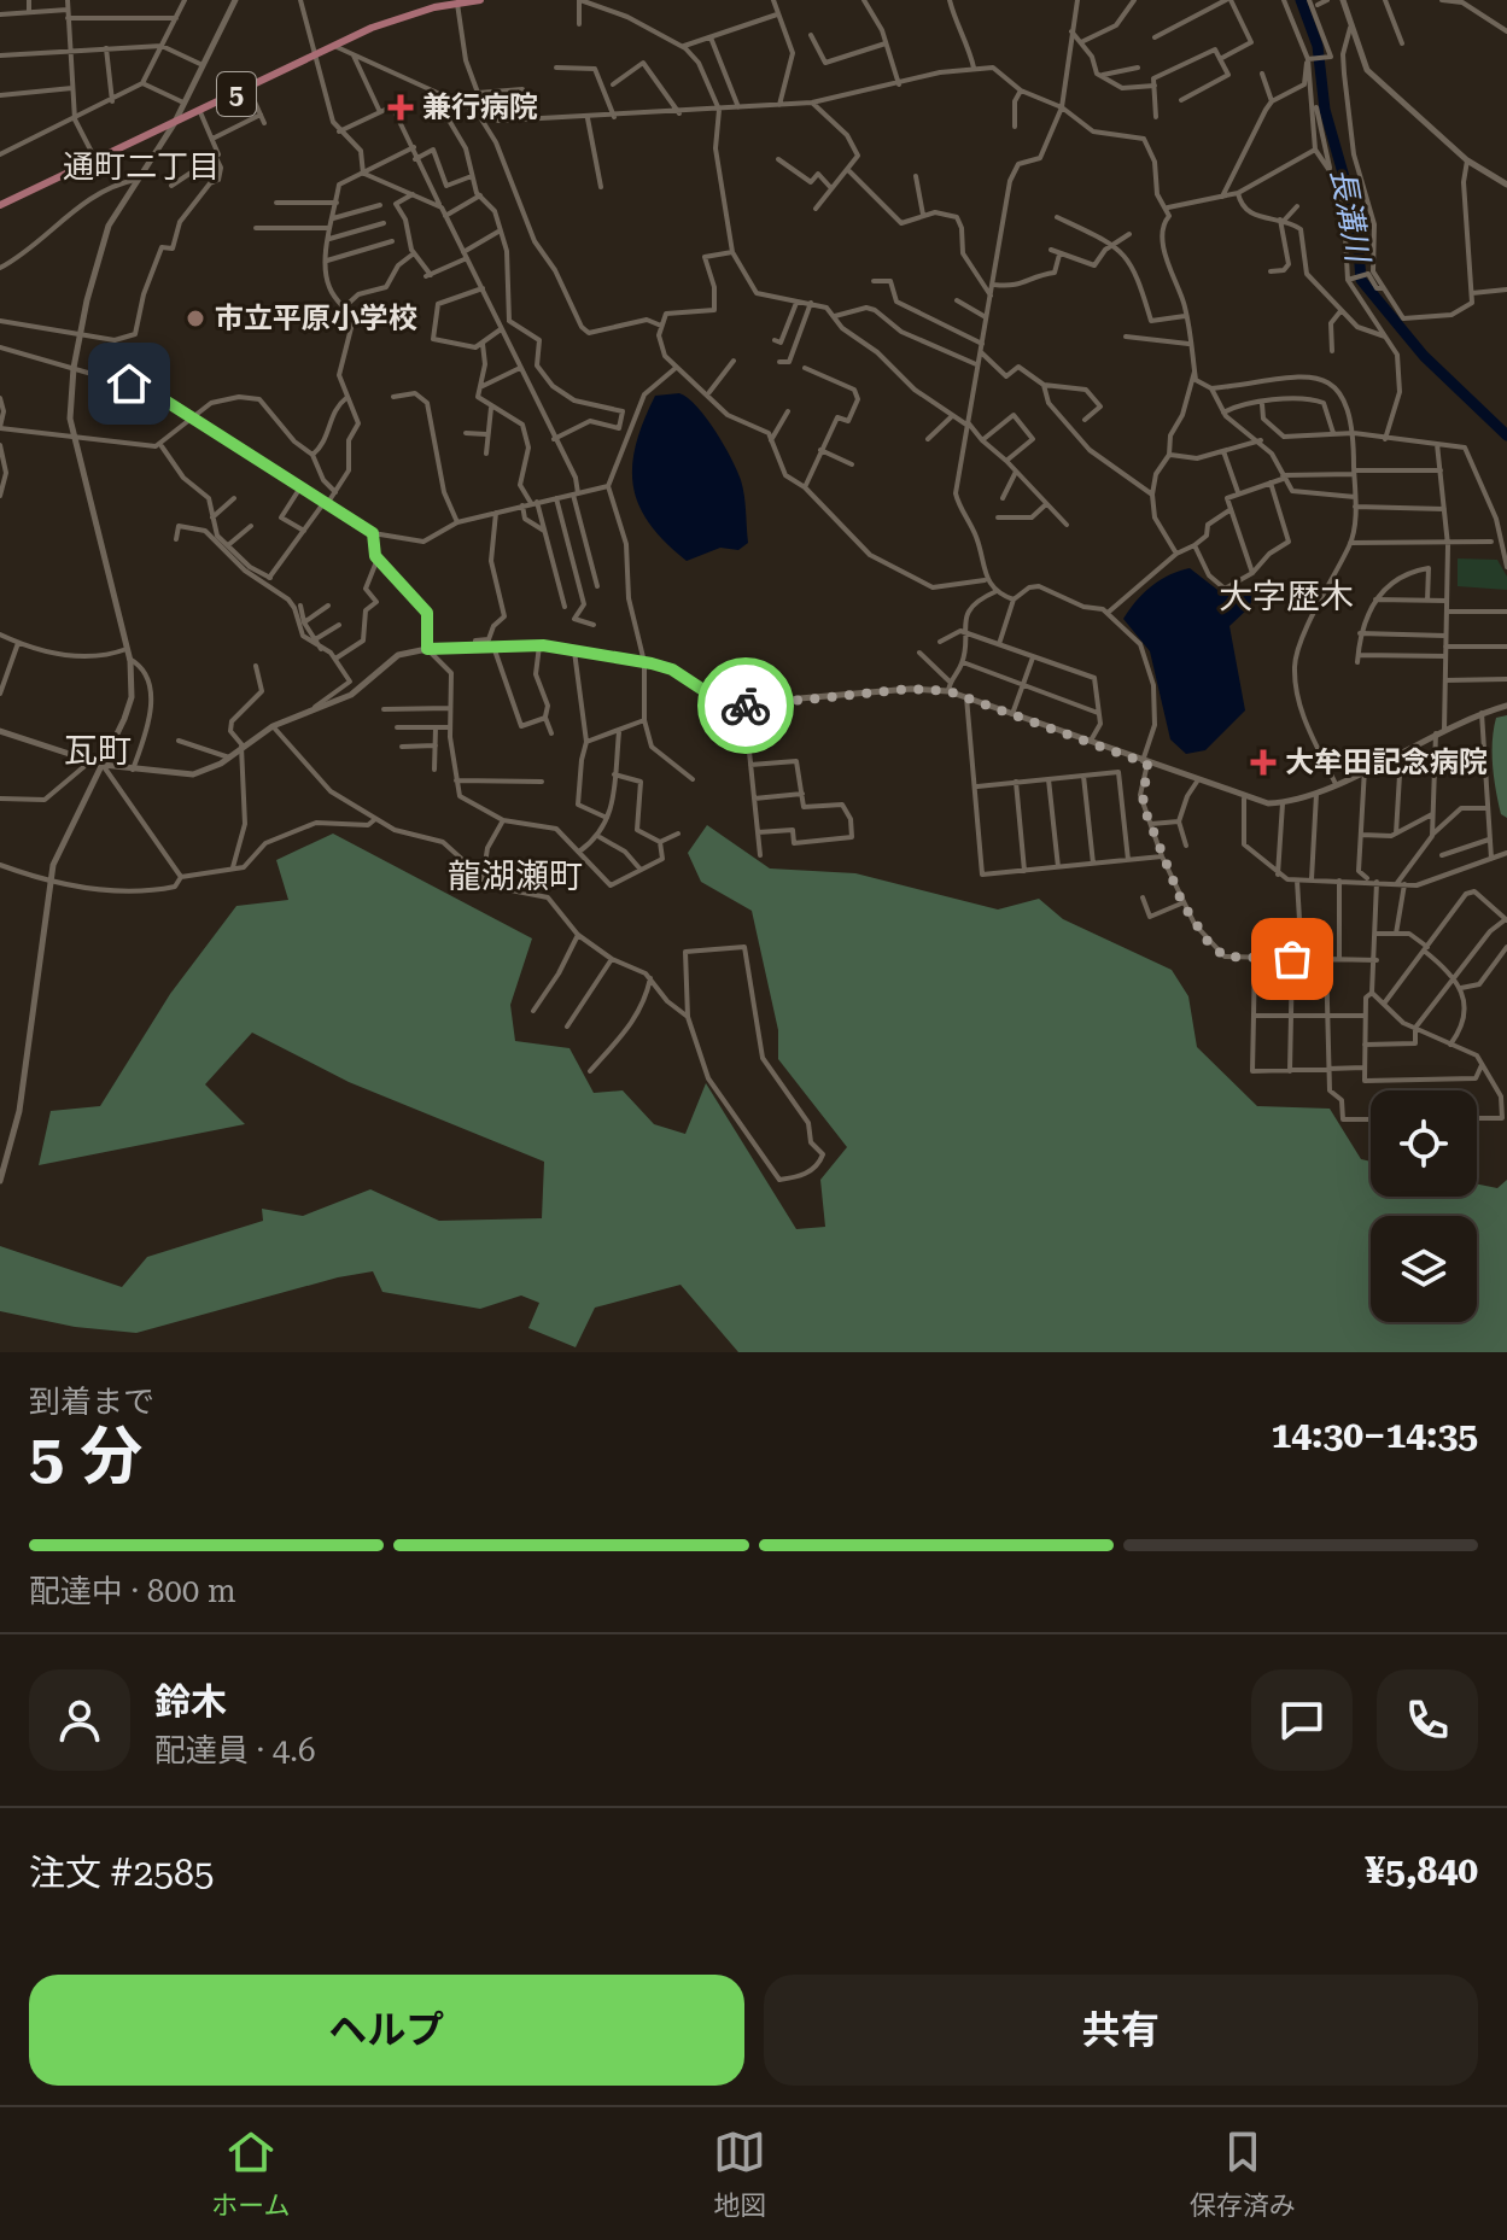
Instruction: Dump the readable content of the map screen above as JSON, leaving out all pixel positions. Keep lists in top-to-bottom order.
{
  "streets": {
    "main road": ["5"]
  },
  "districts": [
    "通町二丁目",
    "大字歴木",
    "瓦町",
    "龍湖瀬町"
  ],
  "water": ["長溝川"],
  "places": {
    "health": ["兼行病院", "大牟田記念病院"],
    "other": ["市立平原小学校"]
  },
  "page": {
    "heading": ["5 分", "到着まで", "14:30–14:35"],
    "panel": [
      "鈴木",
      "配達員 · 4.6",
      "注文 #2585",
      "¥5,840"
    ],
    "bar": "配達中 · 800 m",
    "buttons": ["ヘルプ", "共有"],
    "tabs": ["ホーム", "地図", "保存済み"]
  }
}
